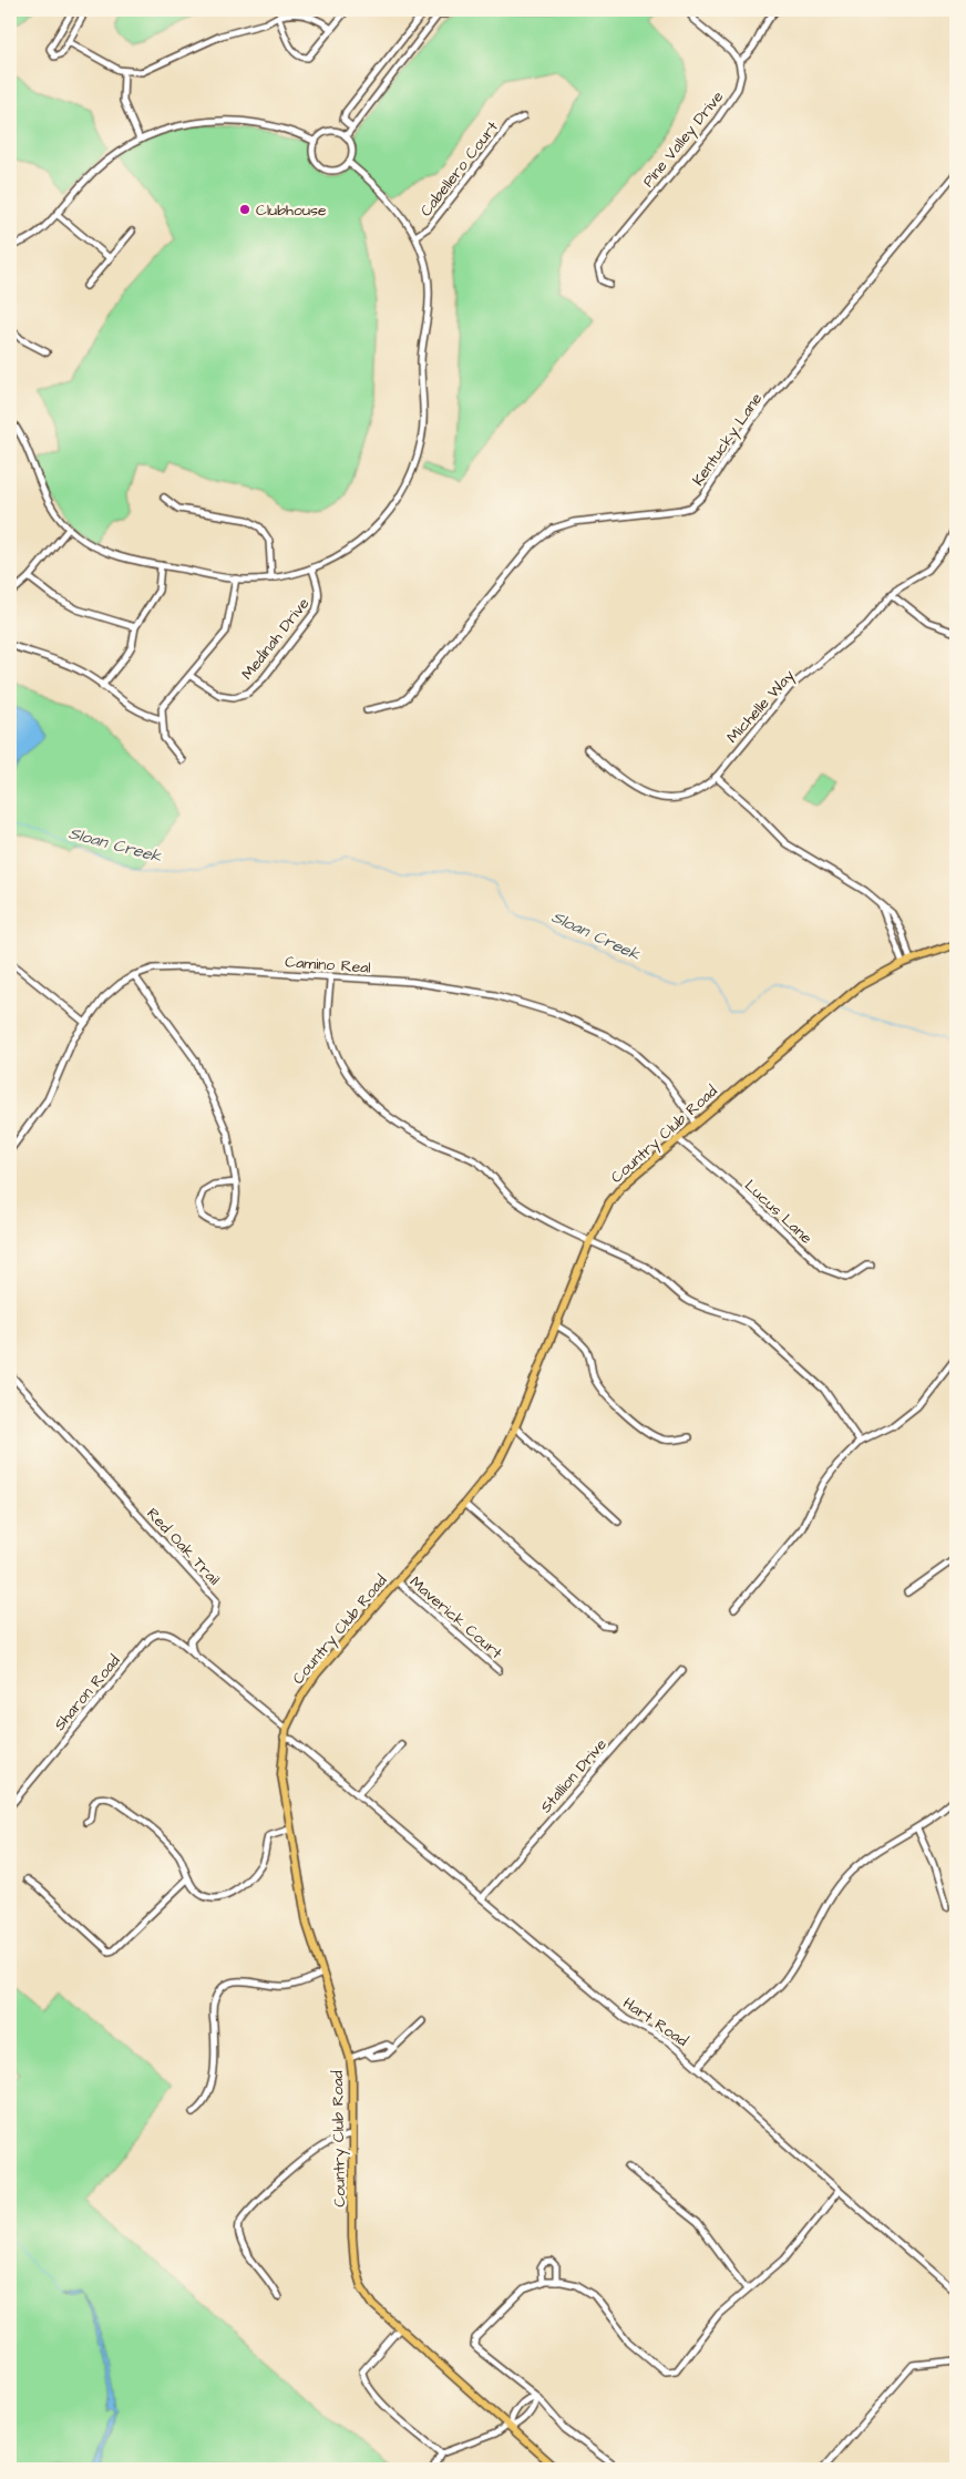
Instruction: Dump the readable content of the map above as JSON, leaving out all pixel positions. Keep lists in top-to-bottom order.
{
  "streets": {
    "main road": ["Country Club Road"],
    "street": [
      "Pine Valley Drive",
      "Cabellero Court",
      "Kentucky Lane",
      "Medinah Drive",
      "Michelle Way",
      "Camino Real",
      "Lucus Lane",
      "Red Oak Trail",
      "Maverick Court",
      "Sharon Road",
      "Stallion Drive",
      "Hart Road"
    ]
  },
  "crossings": [
    ["Camino Real", "Country Club Road"],
    ["Country Club Road", "Lucus Lane"],
    ["Country Club Road", "Maverick Court"],
    ["Country Club Road", "Hart Road"],
    ["Red Oak Trail", "Sharon Road"],
    ["Stallion Drive", "Hart Road"]
  ],
  "water": ["Sloan Creek"],
  "places": ["Clubhouse"]
}
